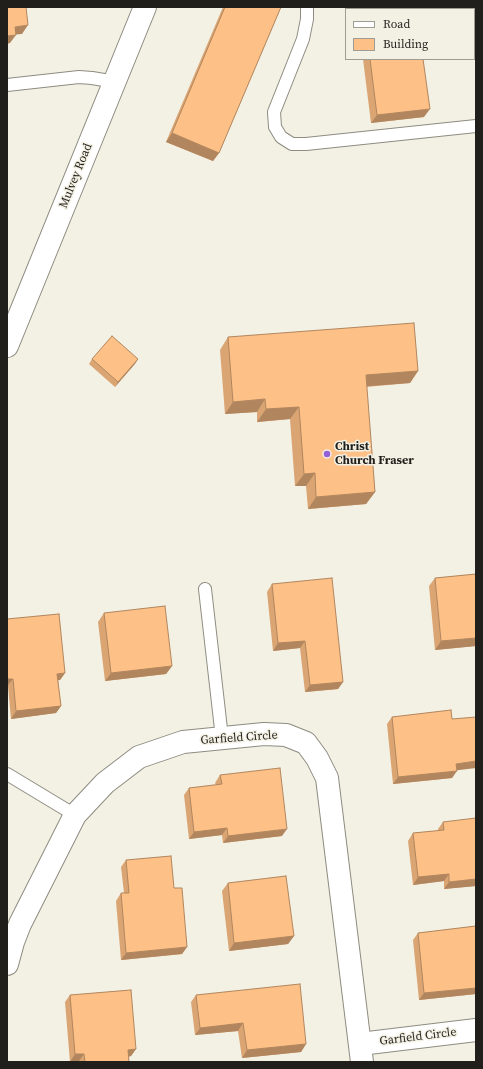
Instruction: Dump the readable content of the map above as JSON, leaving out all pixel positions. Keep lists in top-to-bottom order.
{
  "streets": {
    "street": ["Mulvey Road", "Garfield Circle"]
  },
  "places": ["Christ Church Fraser"],
  "legend": ["Road", "Building"]
}
